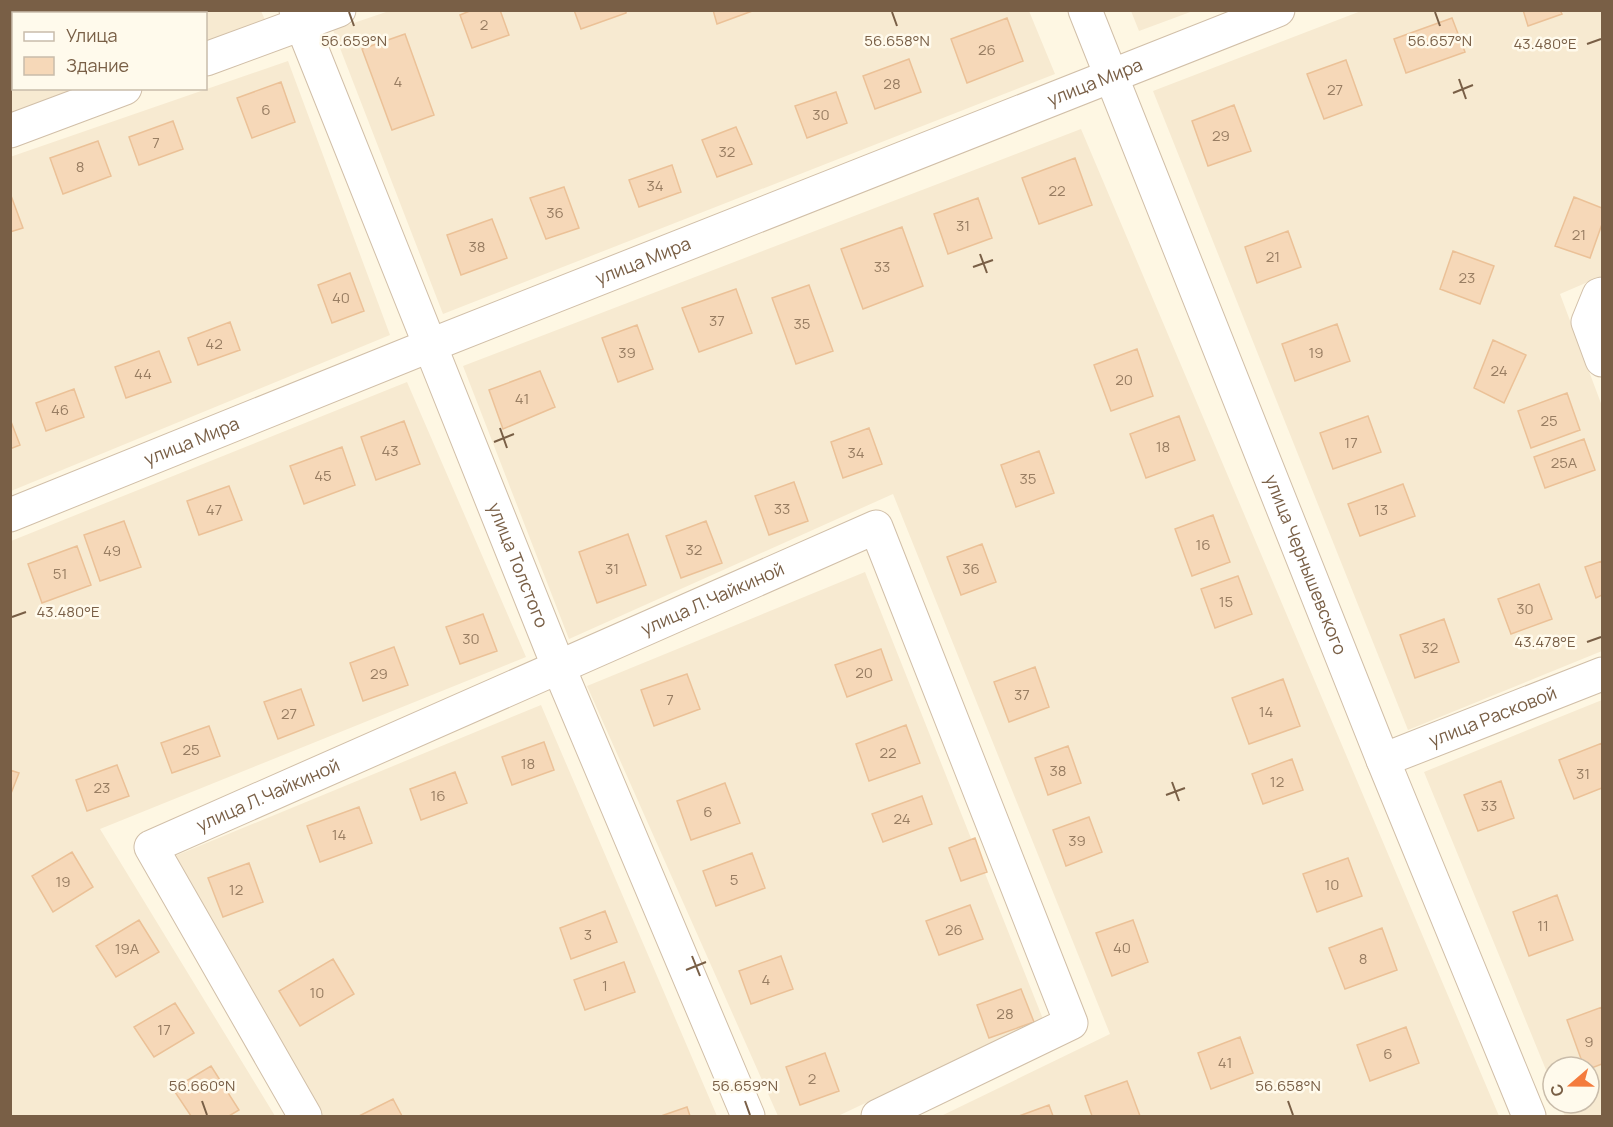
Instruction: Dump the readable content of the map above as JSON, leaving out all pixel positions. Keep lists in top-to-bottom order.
{
  "streets": {
    "street": [
      "улица Мира",
      "улица Чернышевского",
      "улица Толстого",
      "улица Л.Чайкиной",
      "улица Расковой"
    ]
  },
  "crossings": [
    ["улица Мира", "улица Чернышевского"],
    ["улица Мира", "улица Толстого"],
    ["улица Чернышевского", "улица Расковой"],
    ["улица Толстого", "улица Л.Чайкиной"]
  ],
  "house_numbers": [
    "2",
    "26",
    "4",
    "28",
    "27",
    "6",
    "30",
    "29",
    "7",
    "32",
    "8",
    "34",
    "22",
    "36",
    "31",
    "21",
    "38",
    "21",
    "33",
    "23",
    "40",
    "37",
    "35",
    "42",
    "39",
    "19",
    "24",
    "44",
    "20",
    "41",
    "46",
    "25",
    "17",
    "18",
    "43",
    "34",
    "25А",
    "45",
    "35",
    "33",
    "47",
    "13",
    "16",
    "32",
    "49",
    "31",
    "36",
    "51",
    "15",
    "30",
    "30",
    "32",
    "20",
    "29",
    "37",
    "7",
    "14",
    "27",
    "25",
    "22",
    "18",
    "38",
    "31",
    "12",
    "23",
    "16",
    "33",
    "6",
    "24",
    "14",
    "39",
    "5",
    "19",
    "10",
    "12",
    "11",
    "26",
    "3",
    "40",
    "19А",
    "8",
    "4",
    "1",
    "10",
    "28",
    "17",
    "9",
    "6",
    "41",
    "2"
  ],
  "legend": ["Улица", "Здание"],
  "north": "left",
  "coordinates": [
    "56.659°N",
    "56.658°N",
    "56.657°N",
    "43.480°E",
    "43.478°E",
    "56.660°N"
  ]
}
